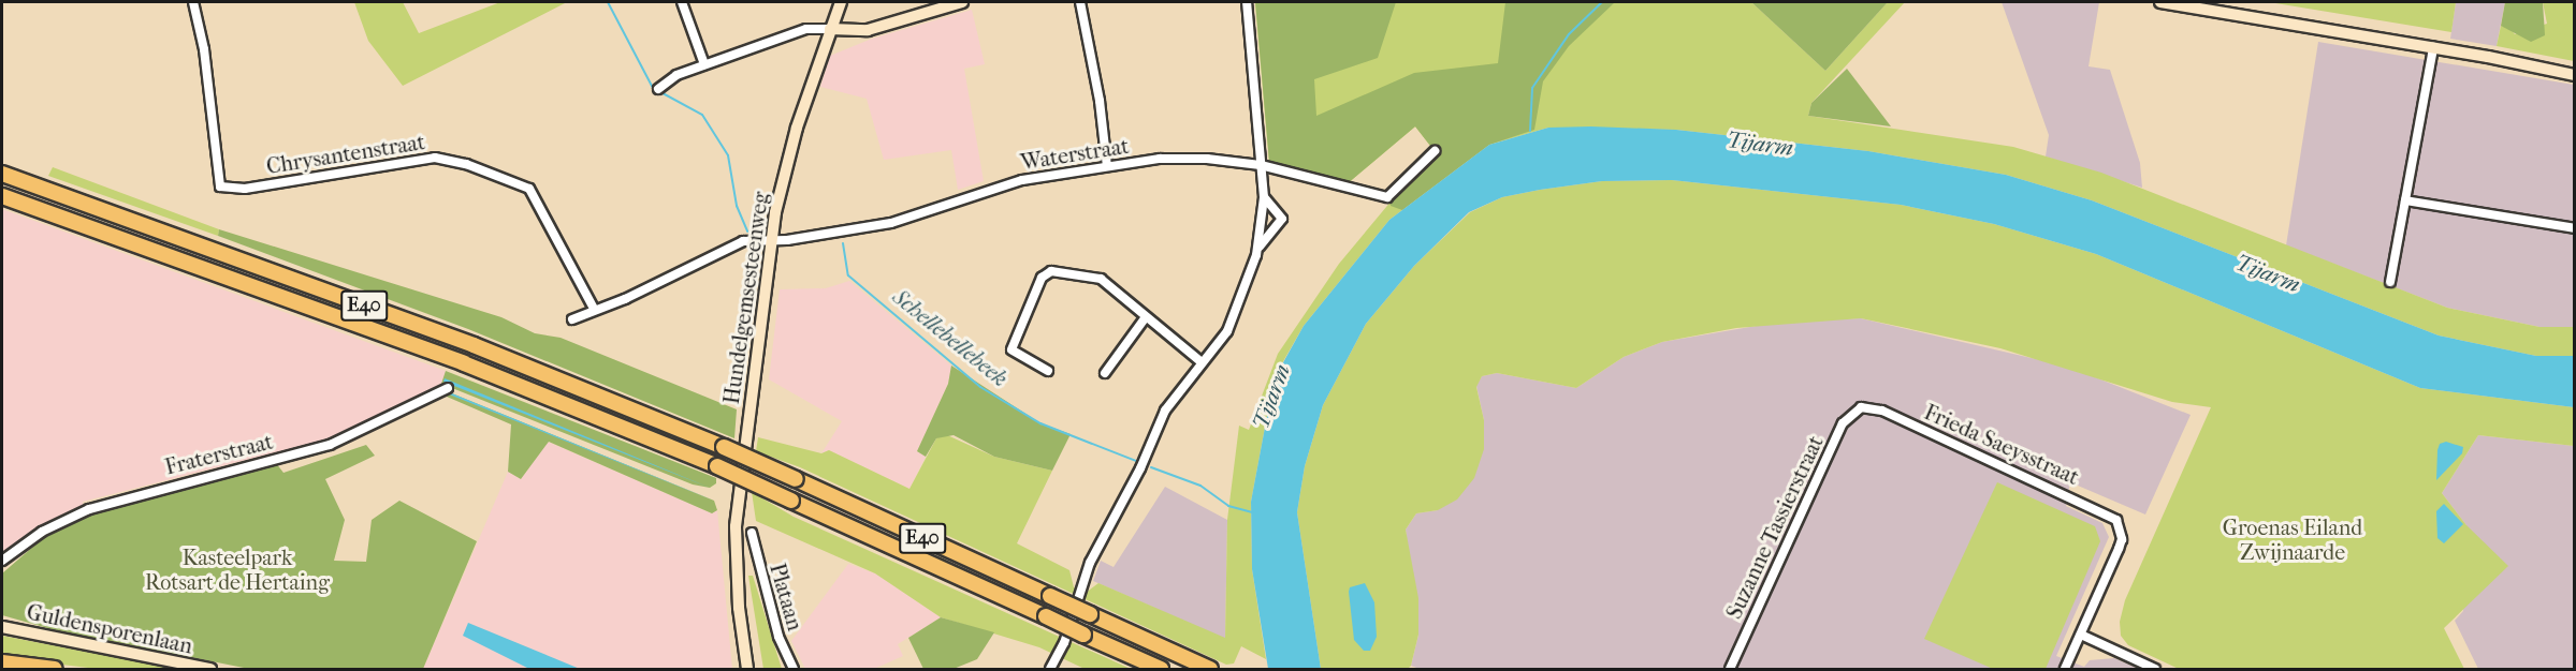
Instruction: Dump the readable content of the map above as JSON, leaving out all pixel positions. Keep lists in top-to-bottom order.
{
  "streets": {
    "highway": ["E40"],
    "main road": ["Hundelgemsesteenweg", "Guldensporenlaan"],
    "street": [
      "Chrysantenstraat",
      "Waterstraat",
      "Frieda Saeysstraat",
      "Fraterstraat",
      "Suzanne Tassierstraat",
      "Plataan"
    ]
  },
  "crossings": [
    ["Waterstraat", "Hundelgemsesteenweg"],
    ["Frieda Saeysstraat", "Suzanne Tassierstraat"]
  ],
  "water": ["Tijarm", "Schellebellebeek"],
  "parks": ["Groenas Eiland Zwijnaarde", "Kasteelpark Rotsart de Hertaing"]
}
